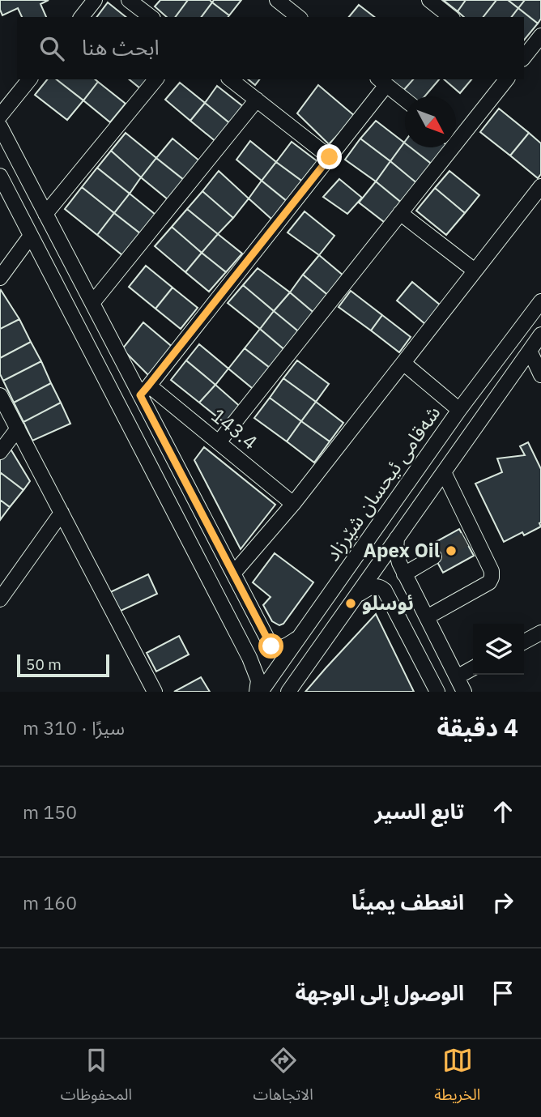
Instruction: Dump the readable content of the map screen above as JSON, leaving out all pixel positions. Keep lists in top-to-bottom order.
{
  "streets": {
    "street": ["143.4", "شەقامی ئیحسان شێرزاد"]
  },
  "places": ["Apex Oil", "ئوسلو"],
  "scale_bar": "50 m",
  "north": "bottom right",
  "page": {
    "search": "ابحث هنا",
    "scale": "50 m",
    "heading": ["4 دقيقة", "سيرًا · 310 m"],
    "list": [
      ["تابع السير", "150 m"],
      ["انعطف يمينًا", "160 m"],
      "الوصول إلى الوجهة"
    ],
    "nav": ["الخريطة", "الاتجاهات", "المحفوظات"]
  }
}
